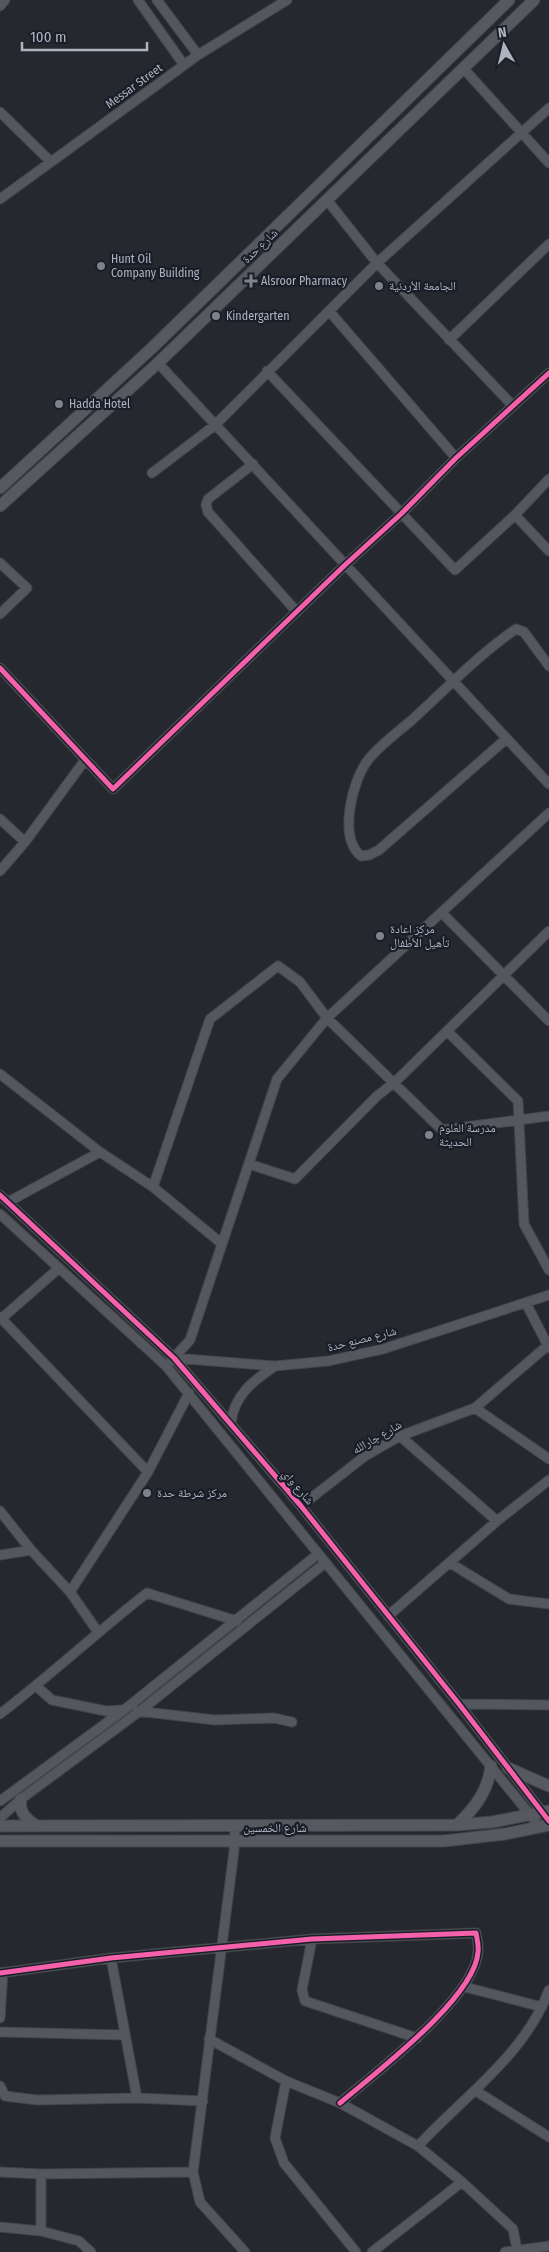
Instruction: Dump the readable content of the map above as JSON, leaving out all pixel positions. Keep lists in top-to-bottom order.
{
  "streets": {
    "main road": ["شارع حدة", "شارع الخمسين"],
    "street": [
      "Messar Street",
      "شارع مصنع حدة",
      "شارع جارالله",
      "شارع واي"
    ]
  },
  "crossings": [
    ["شارع مصنع حدة", "شارع واي"],
    ["شارع جارالله", "شارع واي"],
    ["شارع واي", "شارع الخمسين"]
  ],
  "places": {
    "other": [
      "Hunt Oil Company Building",
      "الجامعة الأردنية",
      "Kindergarten",
      "Hadda Hotel",
      "مركز اعادة تأهيل الأطفال",
      "مدرسة العلوم الحديثة",
      "مركز شرطة حدة"
    ],
    "health": ["Alsroor Pharmacy"]
  },
  "scale_bar": "100 m",
  "north": "top"
}
